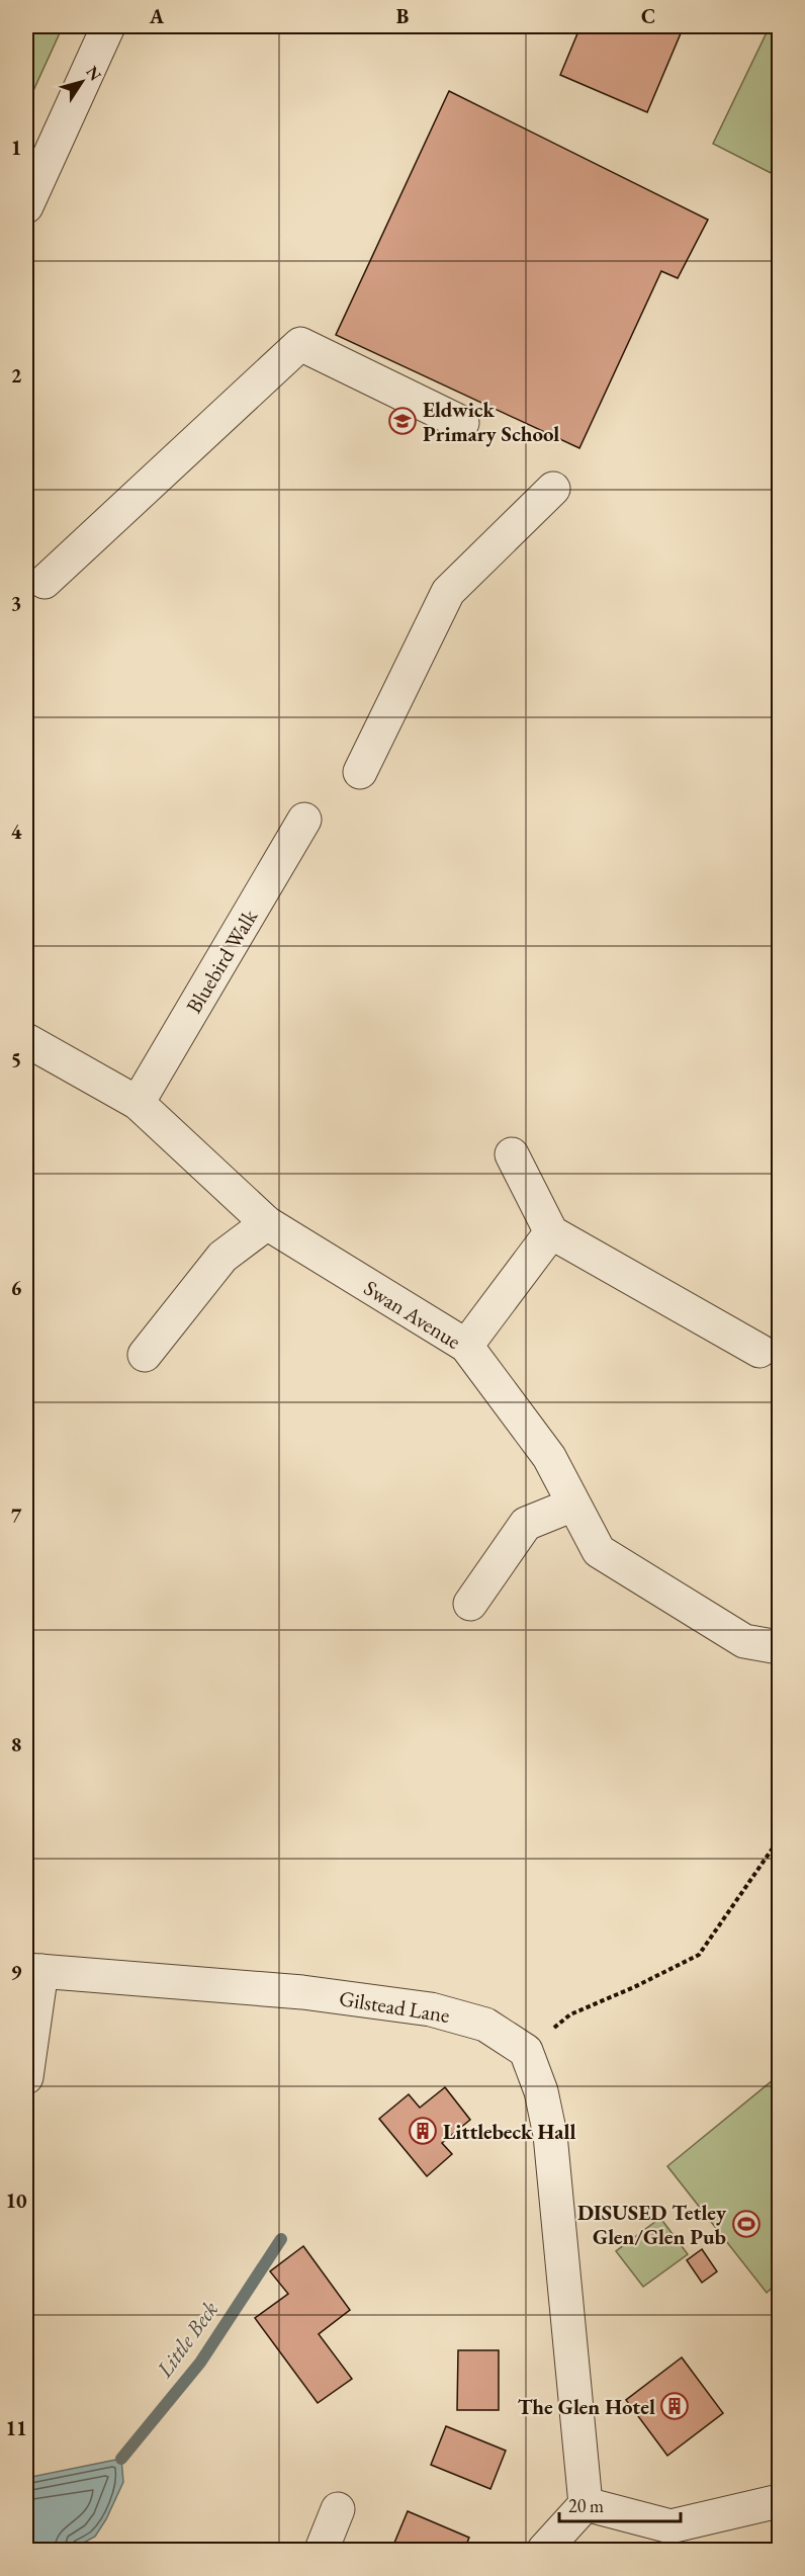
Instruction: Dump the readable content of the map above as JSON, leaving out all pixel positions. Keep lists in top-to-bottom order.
{
  "streets": {
    "street": ["Bluebird Walk", "Swan Avenue", "Gilstead Lane"]
  },
  "crossings": [
    ["Bluebird Walk", "Swan Avenue"]
  ],
  "water": ["Little Beck"],
  "places": {
    "school or university": ["Eldwick Primary School"],
    "building": ["Littlebeck Hall", "The Glen Hotel"],
    "sports": ["DISUSED Tetley Glen/Glen Pub"]
  },
  "scale_bar": "20 m",
  "north": "top right",
  "grid": {
    "columns": ["A", "B", "C"],
    "rows": [
      "1",
      "2",
      "3",
      "4",
      "5",
      "6",
      "7",
      "8",
      "9",
      "10",
      "11"
    ]
  }
}
